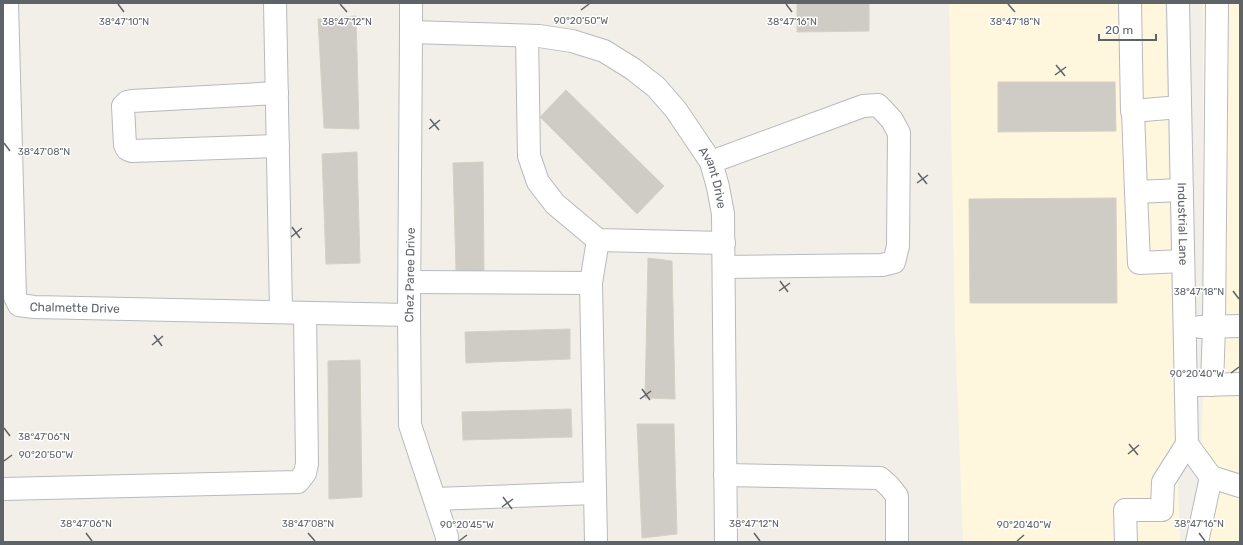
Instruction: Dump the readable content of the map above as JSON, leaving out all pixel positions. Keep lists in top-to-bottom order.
{
  "streets": {
    "street": [
      "Avant Drive",
      "Industrial Lane",
      "Chez Paree Drive",
      "Chalmette Drive"
    ]
  },
  "crossings": [
    ["Avant Drive", "Chez Paree Drive"],
    ["Chez Paree Drive", "Chalmette Drive"]
  ],
  "scale_bar": "20 m",
  "coordinates": [
    "90°20'50\"W",
    "38°47'10\"N",
    "38°47'12\"N",
    "38°47'16\"N",
    "38°47'18\"N",
    "38°47'08\"N",
    "90°20'40\"W",
    "38°47'06\"N",
    "90°20'45\"W"
  ]
}
